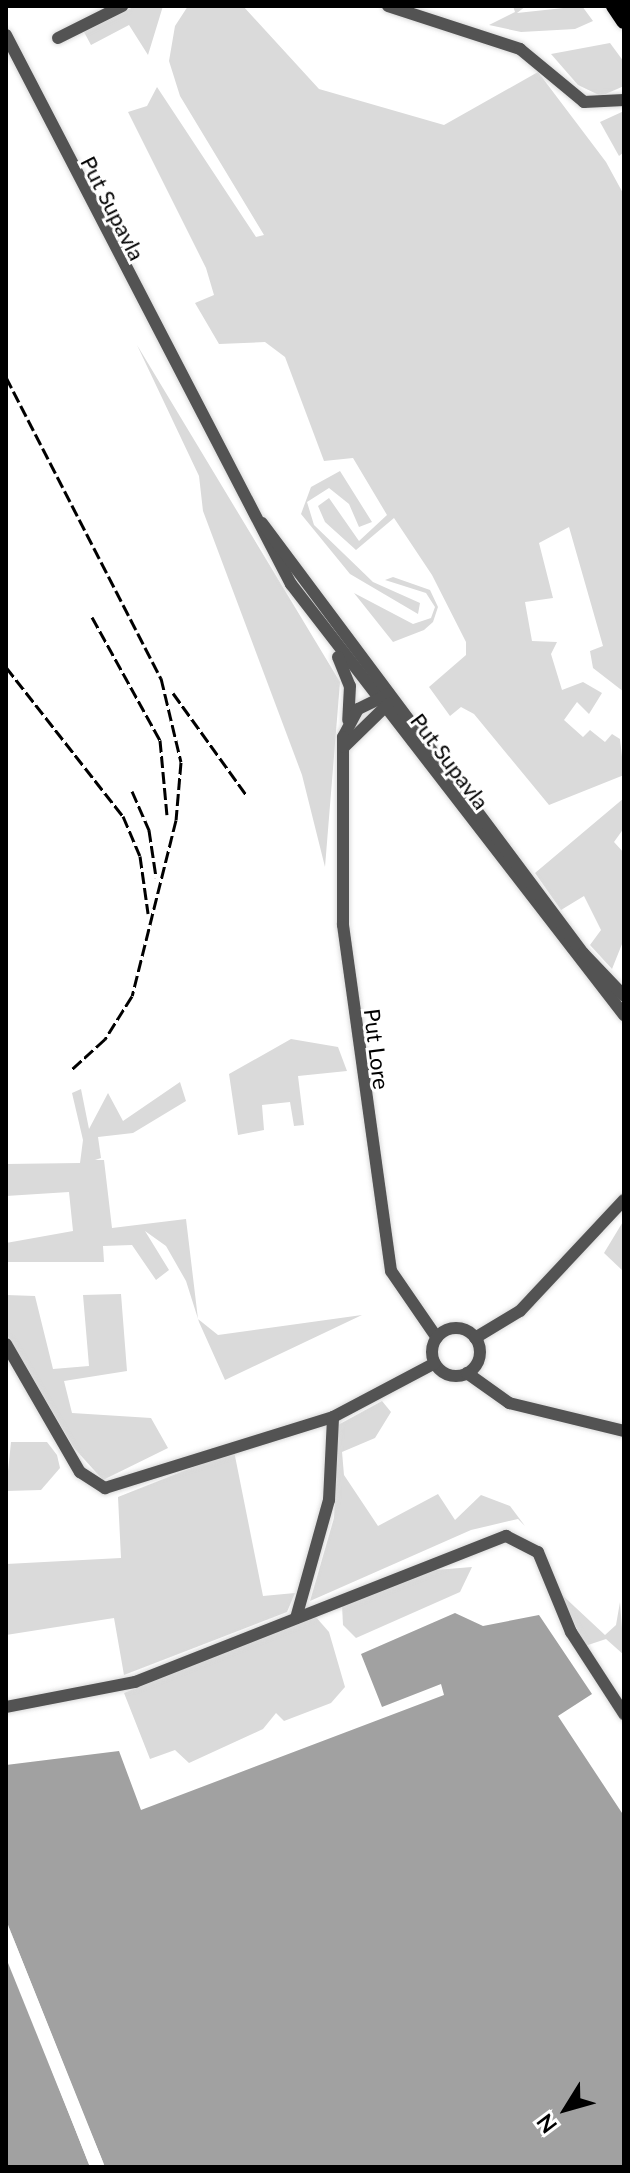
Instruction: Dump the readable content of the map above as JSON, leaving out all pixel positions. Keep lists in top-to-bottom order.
{
  "streets": {
    "street": ["Put Supavla", "Put Lore"]
  },
  "crossings": [
    ["Put Supavla", "Put Lore"]
  ],
  "north": "bottom left"
}
